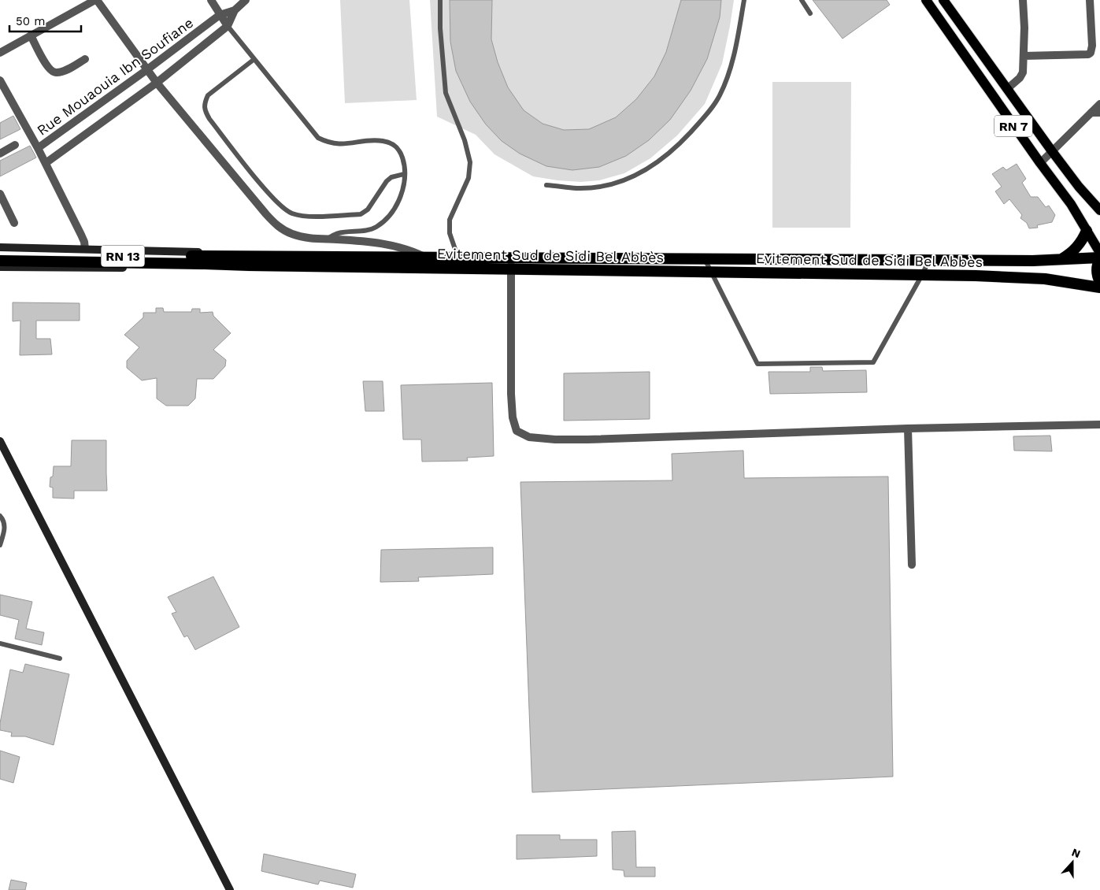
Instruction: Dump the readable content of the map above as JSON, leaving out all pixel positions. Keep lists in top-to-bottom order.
{
  "streets": {
    "highway": ["Evitement Sud de Sidi Bel Abbès", "RN 13"],
    "main road": ["RN 7"],
    "street": ["Rue Mouaouia Ibn Soufiane"]
  },
  "crossings": [
    ["Evitement Sud de Sidi Bel Abbès", "RN 13"]
  ],
  "scale_bar": "50 m",
  "north": "top"
}
